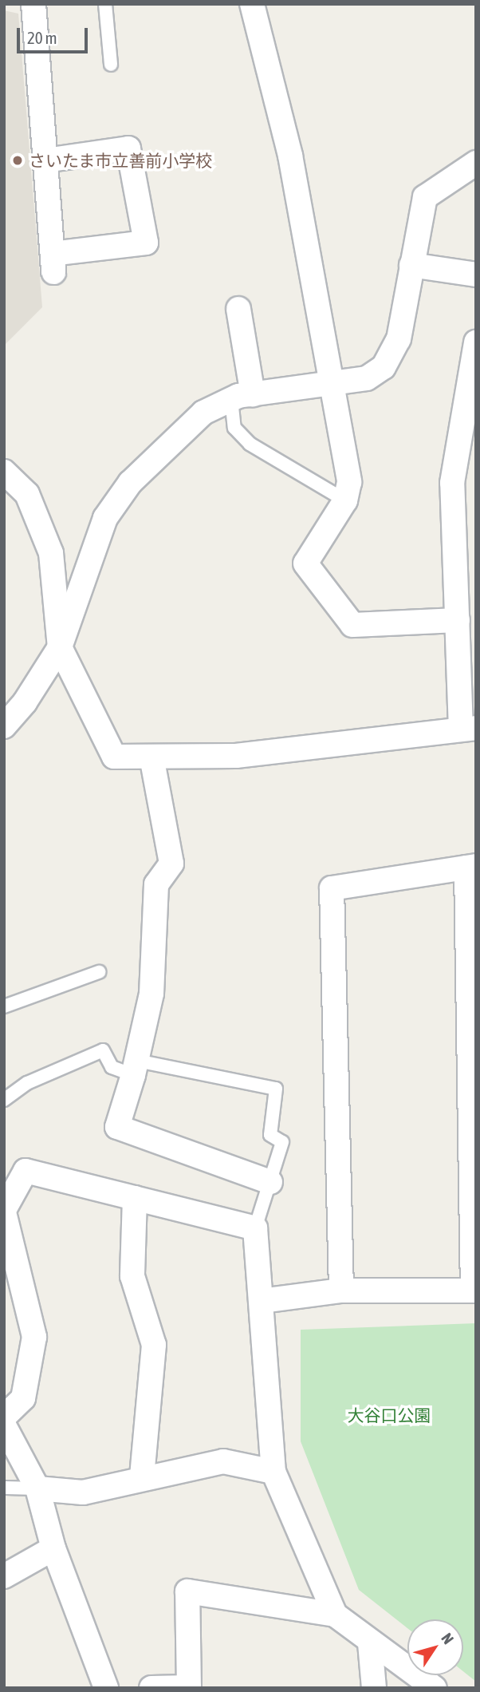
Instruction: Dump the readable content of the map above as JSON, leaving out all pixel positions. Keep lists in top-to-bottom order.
{
  "parks": ["大谷口公園"],
  "places": ["さいたま市立善前小学校"],
  "scale_bar": "20 m",
  "north": "top right"
}
